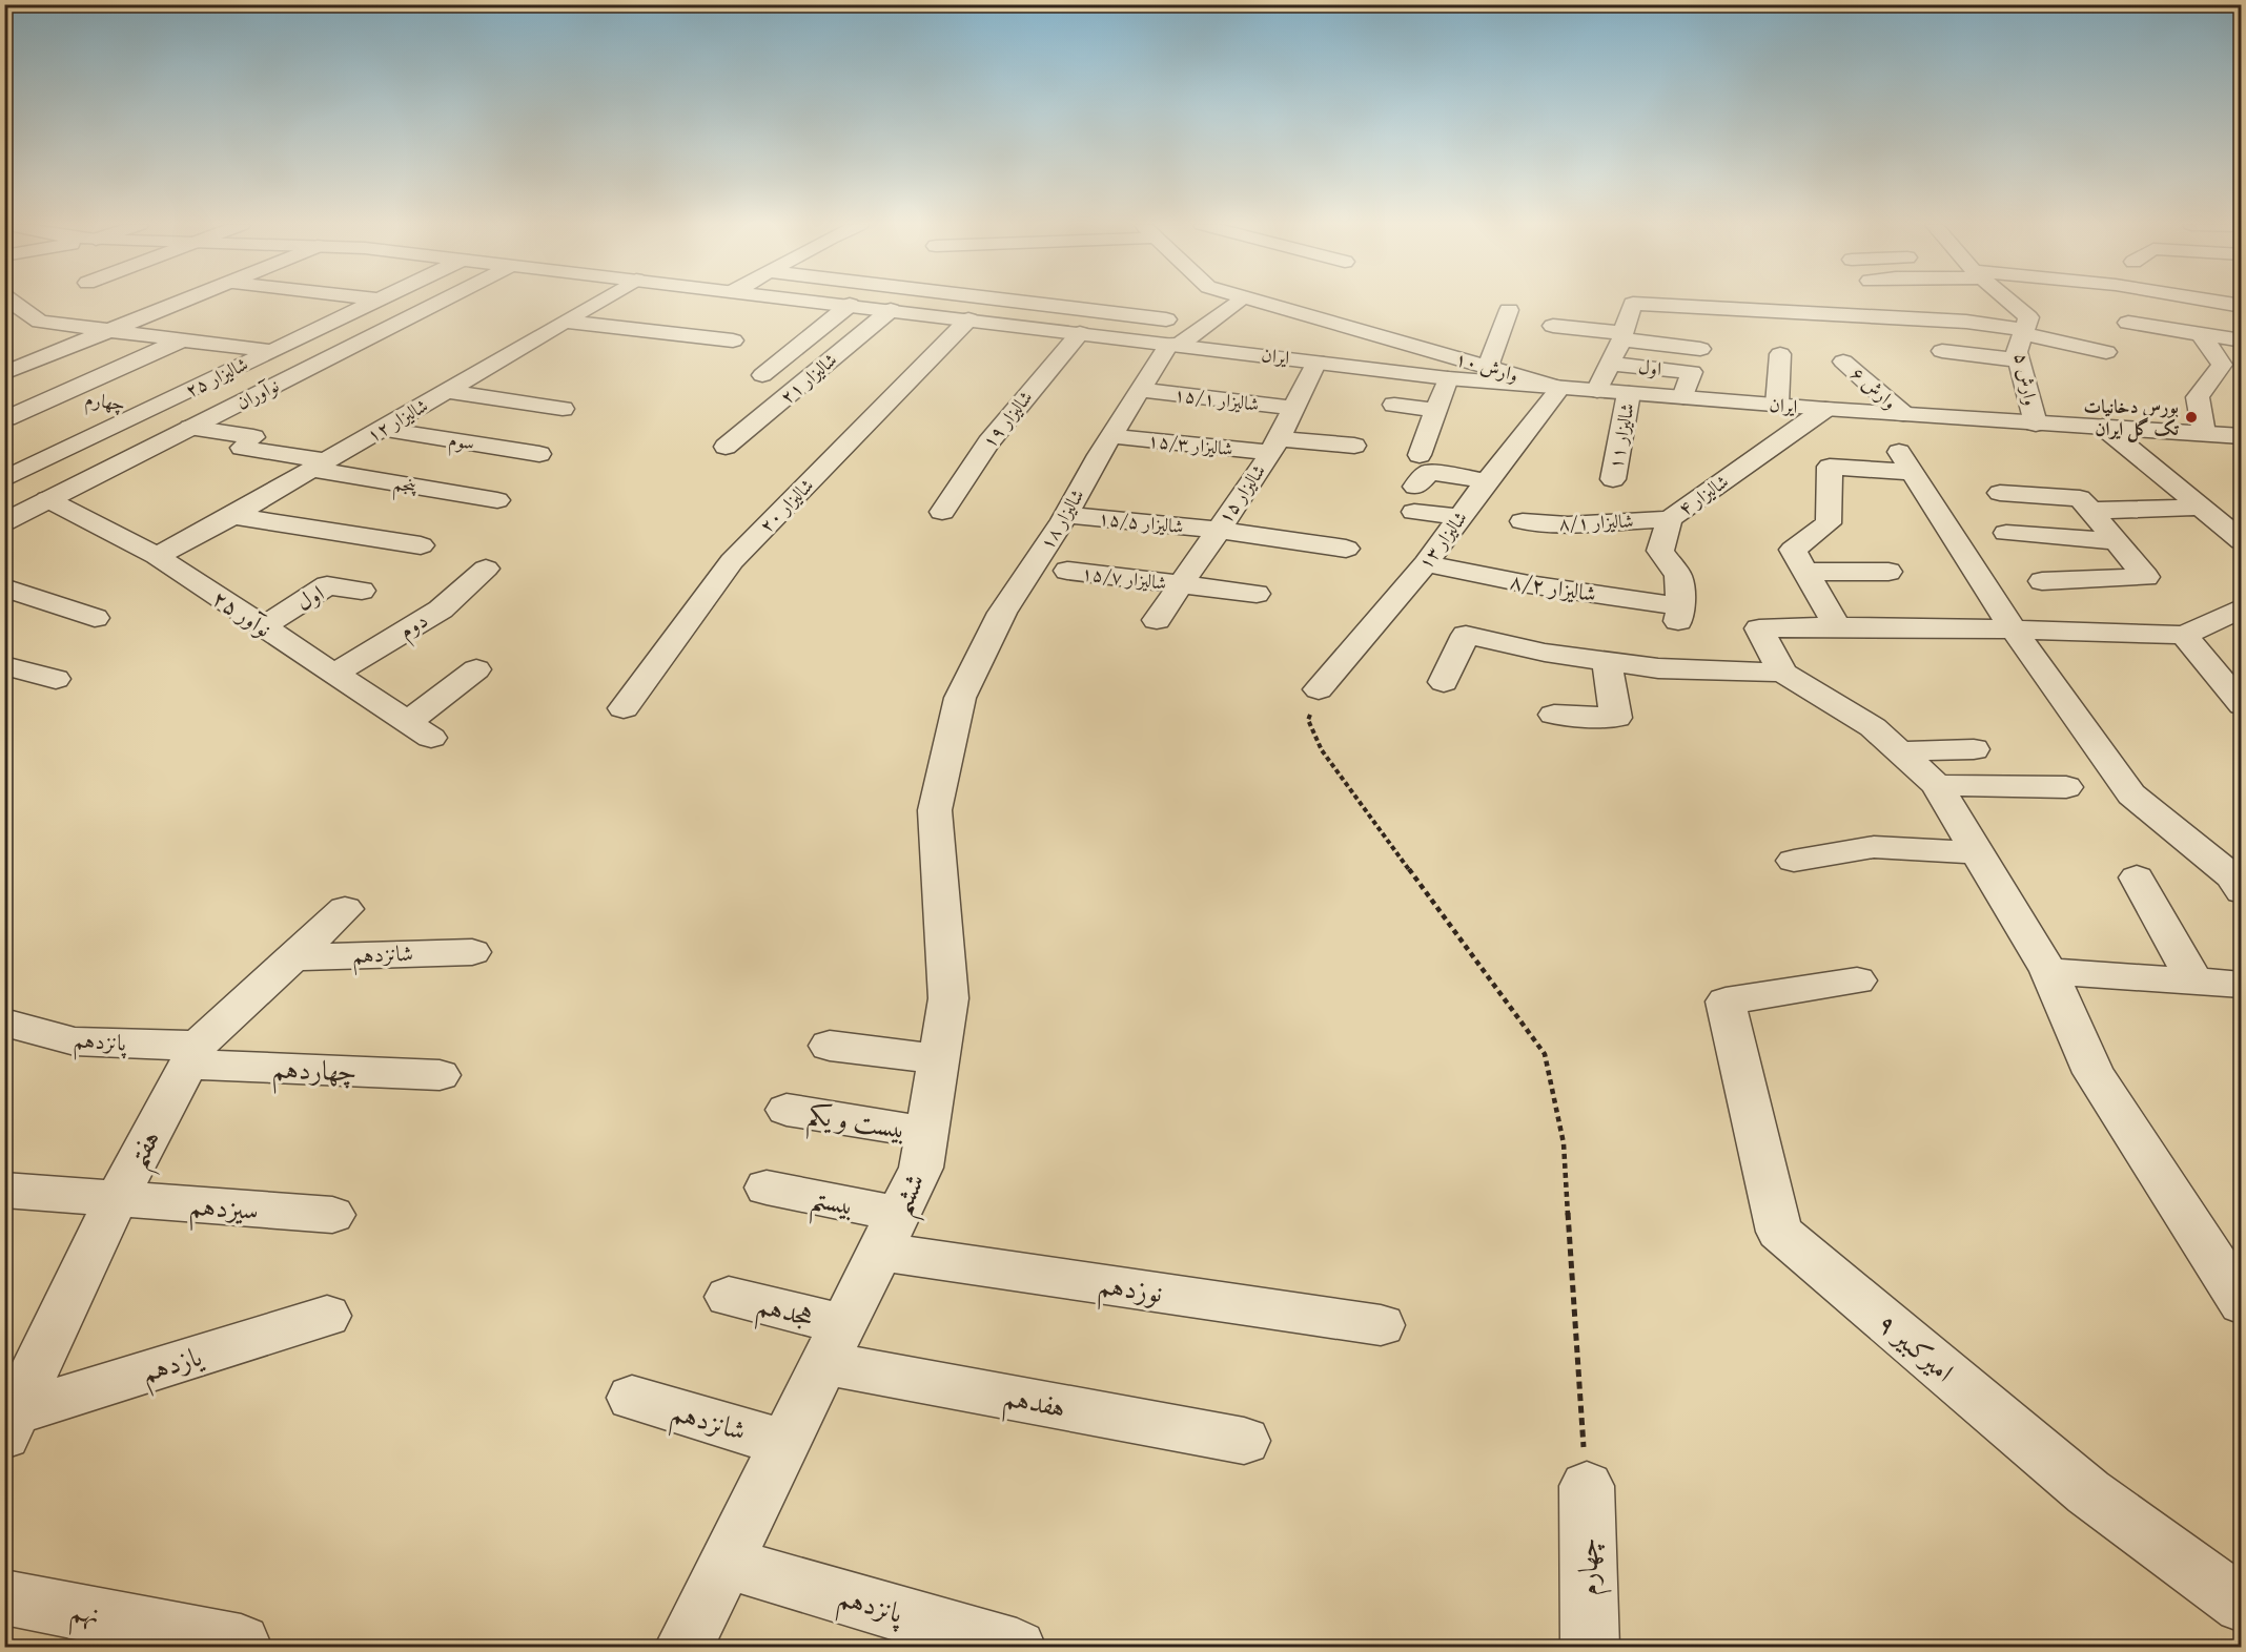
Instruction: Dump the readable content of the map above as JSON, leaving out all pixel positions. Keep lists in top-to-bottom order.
{
  "streets": {
    "street": [
      "ایران",
      "وارش ۱۰",
      "اول",
      "شالیزار ۲۵",
      "شالیزار ۲۱",
      "وارش ۵",
      "وارش ۶",
      "نوآوران",
      "شالیزار ۱۵/۱",
      "چهارم",
      "شالیزار ۱۹",
      "شالیزار ۱۲",
      "شالیزار ۱۱",
      "سوم",
      "شالیزار ۱۵/۳",
      "پنجم",
      "شالیزار ۱۵",
      "شالیزار ۴",
      "شالیزار ۲۰",
      "شالیزار ۱۸",
      "شالیزار ۱۵/۵",
      "شالیزار ۸/۱",
      "شالیزار ۱۳",
      "شالیزار ۱۵/۷",
      "شالیزار ۸/۲",
      "نوآور ۲۵",
      "دوم",
      "شانزدهم",
      "پانزدهم",
      "چهاردهم",
      "بیست و یکم",
      "هفتم",
      "ششم",
      "بیستم",
      "سیزدهم",
      "نوزدهم",
      "هجدهم",
      "امیرکبیر ۹",
      "یازدهم",
      "هفدهم",
      "نهم"
    ]
  },
  "crossings": [
    ["ایران", "وارش ۱۰"],
    ["ایران", "اول"],
    ["ایران", "شالیزار ۲۱"],
    ["ایران", "وارش ۵"],
    ["ایران", "وارش ۶"],
    ["ایران", "شالیزار ۱۹"],
    ["ایران", "شالیزار ۱۱"],
    ["ایران", "شالیزار ۱۵"],
    ["ایران", "شالیزار ۴"],
    ["ایران", "شالیزار ۲۰"],
    ["ایران", "شالیزار ۱۸"],
    ["ایران", "شالیزار ۱۳"],
    ["وارش ۱۰", "شالیزار ۱۳"],
    ["اول", "نوآور ۲۵"],
    ["شالیزار ۲۵", "چهارم"],
    ["نوآوران", "نوآور ۲۵"],
    ["شالیزار ۱۵/۱", "شالیزار ۱۵"],
    ["شالیزار ۱۵/۱", "شالیزار ۱۸"],
    ["شالیزار ۱۲", "سوم"],
    ["شالیزار ۱۲", "پنجم"],
    ["شالیزار ۱۲", "نوآور ۲۵"],
    ["شالیزار ۱۵/۳", "شالیزار ۱۵"],
    ["شالیزار ۱۵/۳", "شالیزار ۱۸"],
    ["شالیزار ۱۵", "شالیزار ۱۵/۵"],
    ["شالیزار ۱۵", "شالیزار ۱۵/۷"],
    ["شالیزار ۴", "شالیزار ۸/۱"],
    ["شالیزار ۴", "شالیزار ۸/۲"],
    ["شالیزار ۱۸", "شالیزار ۱۵/۵"],
    ["شالیزار ۱۸", "ششم"],
    ["شالیزار ۱۳", "شالیزار ۸/۲"],
    ["نوآور ۲۵", "دوم"],
    ["شانزدهم", "هفتم"],
    ["شانزدهم", "ششم"],
    ["پانزدهم", "چهاردهم"],
    ["پانزدهم", "هفتم"],
    ["پانزدهم", "ششم"],
    ["چهاردهم", "هفتم"],
    ["بیست و یکم", "ششم"],
    ["هفتم", "سیزدهم"],
    ["هفتم", "یازدهم"],
    ["ششم", "بیستم"],
    ["ششم", "نوزدهم"],
    ["ششم", "هجدهم"],
    ["ششم", "هفدهم"],
    ["بیستم", "نوزدهم"],
    ["هجدهم", "هفدهم"]
  ],
  "places": ["بورس دخانیات تک گل ایران"]
}
